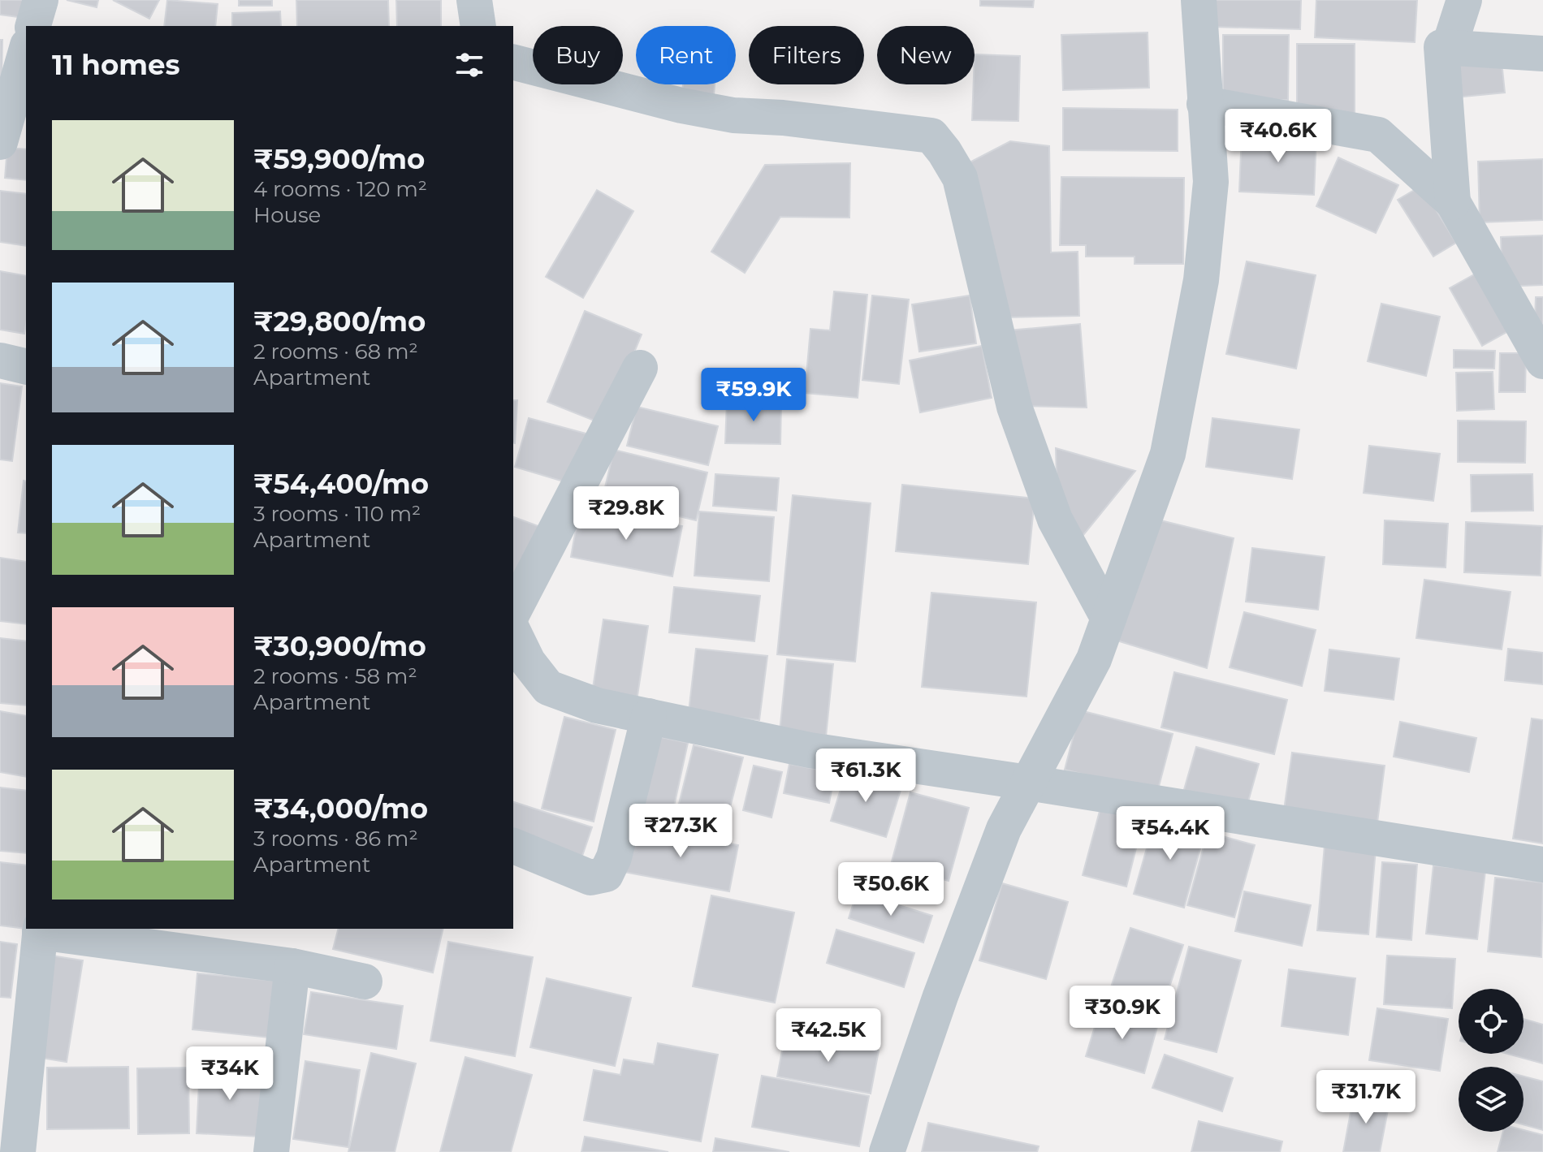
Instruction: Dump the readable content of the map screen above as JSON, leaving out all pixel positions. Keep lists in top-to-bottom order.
{
  "page": {
    "chip": [
      "Buy",
      "Rent",
      "Filters",
      "New"
    ],
    "heading": "11 homes",
    "list": [
      {
        "name": "₹59,900/mo",
        "note": "4 rooms · 120 m² · House"
      },
      {
        "name": "₹29,800/mo",
        "note": "2 rooms · 68 m² · Apartment"
      },
      {
        "name": "₹54,400/mo",
        "note": "3 rooms · 110 m² · Apartment"
      },
      {
        "name": "₹30,900/mo",
        "note": "2 rooms · 58 m² · Apartment"
      },
      {
        "name": "₹34,000/mo",
        "note": "3 rooms · 86 m² · Apartment"
      }
    ],
    "price": [
      "₹40.6K",
      "₹59.9K",
      "₹29.8K",
      "₹61.3K",
      "₹27.3K",
      "₹54.4K",
      "₹50.6K",
      "₹30.9K",
      "₹42.5K",
      "₹34K",
      "₹31.7K"
    ]
  }
}
